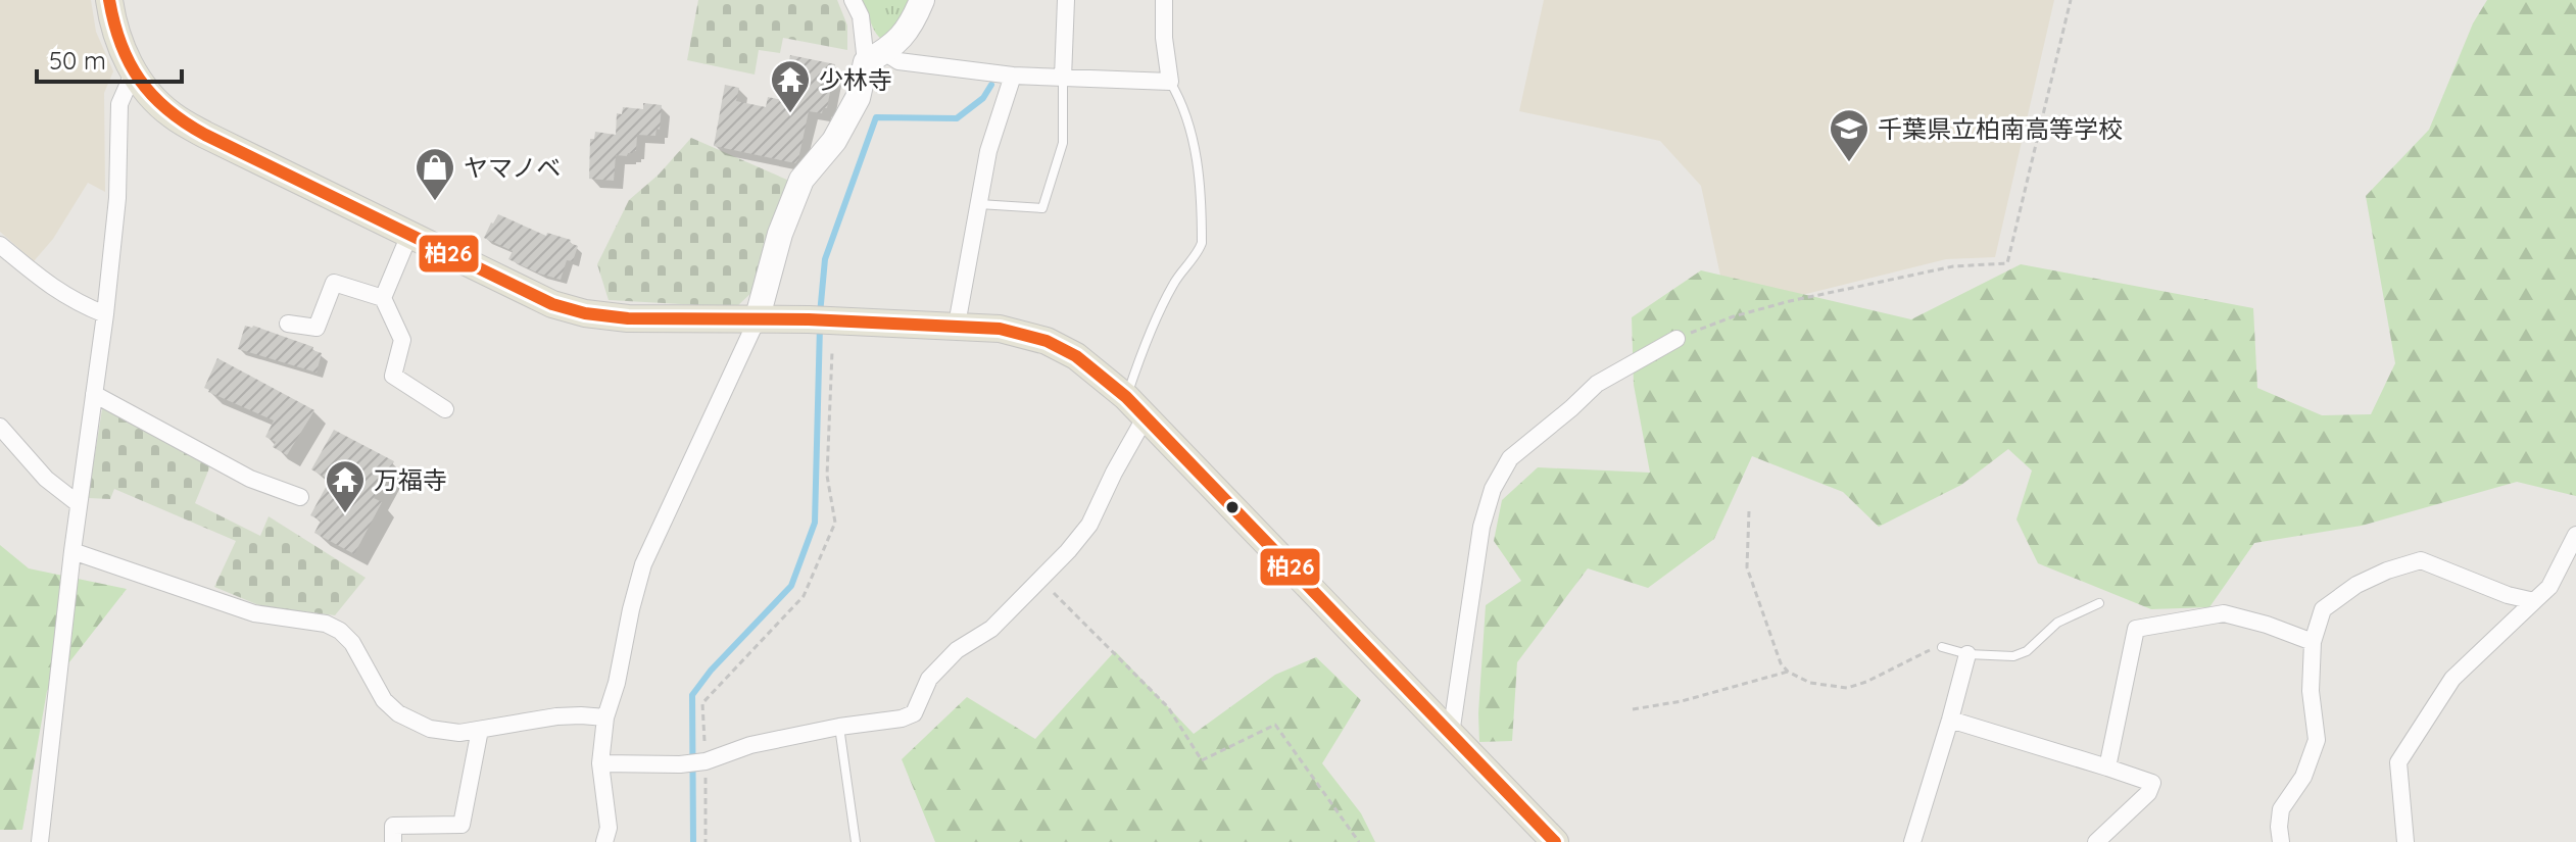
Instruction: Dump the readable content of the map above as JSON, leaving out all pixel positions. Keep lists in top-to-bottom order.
{
  "places": {
    "temple": ["少林寺", "万福寺"],
    "school or university": ["千葉県立柏南高等学校"],
    "shop": ["ヤマノベ"]
  },
  "lines": ["transit line 柏26"],
  "scale_bar": "50 m"
}
